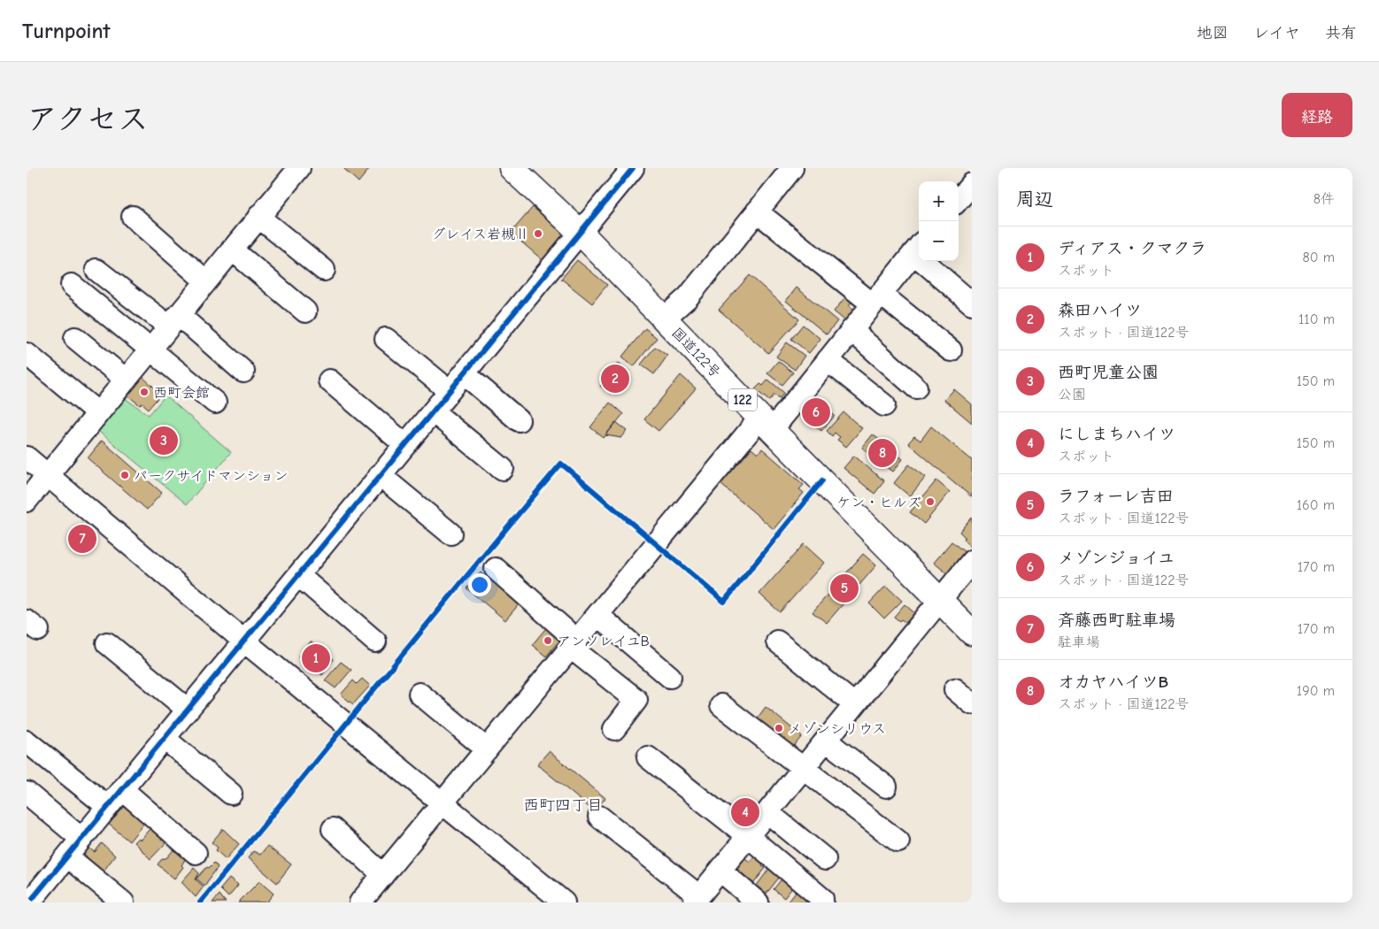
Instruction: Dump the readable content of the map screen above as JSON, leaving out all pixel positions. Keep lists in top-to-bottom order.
{
  "streets": {
    "highway": ["国道122号", "122"]
  },
  "districts": ["西町四丁目"],
  "places": [
    "グレイス岩槻Ⅱ",
    "西町会館",
    "パークサイドマンション",
    "ケン・ヒルズ",
    "アンソレイユB",
    "メゾンシリウス"
  ],
  "page": {
    "header": "Turnpoint",
    "nav": ["地図", "レイヤ", "共有"],
    "title": "アクセス",
    "buttons": "経路",
    "heading": ["周辺", "8件"],
    "map_buttons": ["+", "−"],
    "list": [
      {
        "mark": "1",
        "name": "ディアス・クマクラ",
        "note": "スポット",
        "value": "80 m"
      },
      {
        "mark": "2",
        "name": "森田ハイツ",
        "note": "スポット · 国道122号",
        "value": "110 m"
      },
      {
        "mark": "3",
        "name": "西町児童公園",
        "note": "公園",
        "value": "150 m"
      },
      {
        "mark": "4",
        "name": "にしまちハイツ",
        "note": "スポット",
        "value": "150 m"
      },
      {
        "mark": "5",
        "name": "ラフォーレ吉田",
        "note": "スポット · 国道122号",
        "value": "160 m"
      },
      {
        "mark": "6",
        "name": "メゾンジョイユ",
        "note": "スポット · 国道122号",
        "value": "170 m"
      },
      {
        "mark": "7",
        "name": "斉藤西町駐車場",
        "note": "駐車場",
        "value": "170 m"
      },
      {
        "mark": "8",
        "name": "オカヤハイツB",
        "note": "スポット · 国道122号",
        "value": "190 m"
      }
    ],
    "pins": [
      "2",
      "6",
      "3",
      "8",
      "7",
      "5",
      "1",
      "4"
    ]
  }
}
